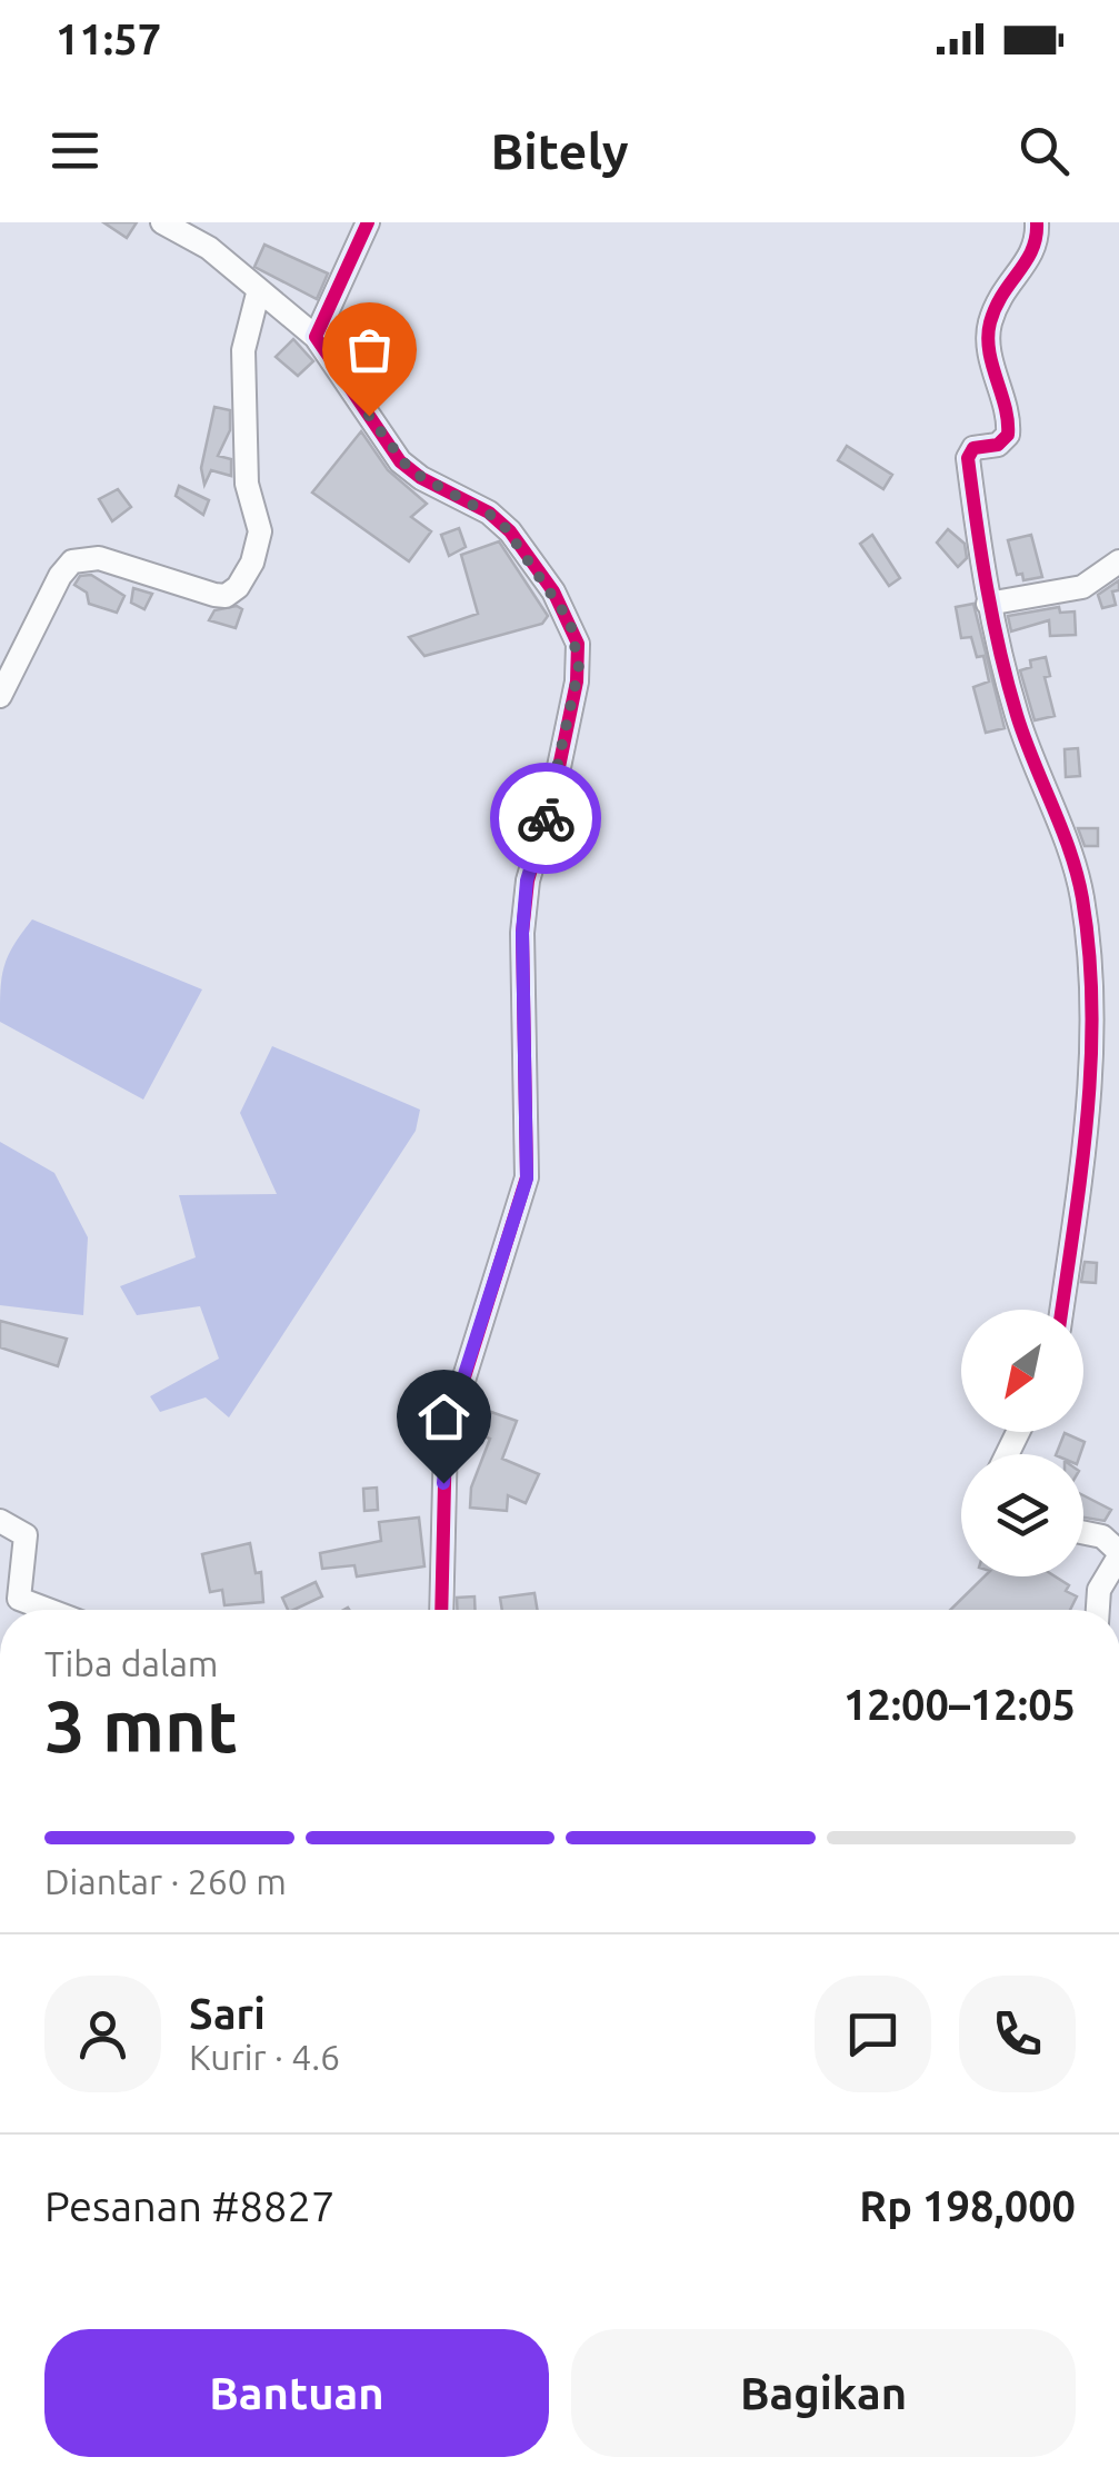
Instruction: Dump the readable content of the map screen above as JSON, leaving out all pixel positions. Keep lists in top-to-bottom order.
{
  "north": "bottom left",
  "page": {
    "status": "11:57",
    "header": "Bitely",
    "heading": ["3 mnt", "Tiba dalam", "12:00–12:05"],
    "panel": [
      "Sari",
      "Kurir · 4.6",
      "Pesanan #8827",
      "Rp 198,000"
    ],
    "bar": "Diantar · 260 m",
    "buttons": ["Bantuan", "Bagikan"]
  }
}
